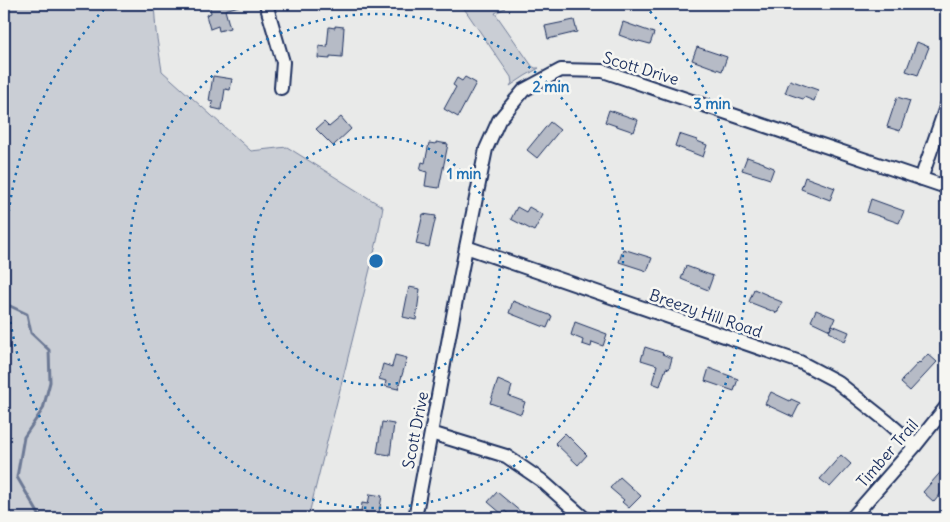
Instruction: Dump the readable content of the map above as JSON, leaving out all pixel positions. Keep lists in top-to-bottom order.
{
  "streets": {
    "street": ["Scott Drive", "Breezy Hill Road", "Timber Trail"]
  },
  "crossings": [
    ["Scott Drive", "Breezy Hill Road"],
    ["Breezy Hill Road", "Timber Trail"]
  ],
  "rings": ["2 min", "3 min", "1 min"]
}
